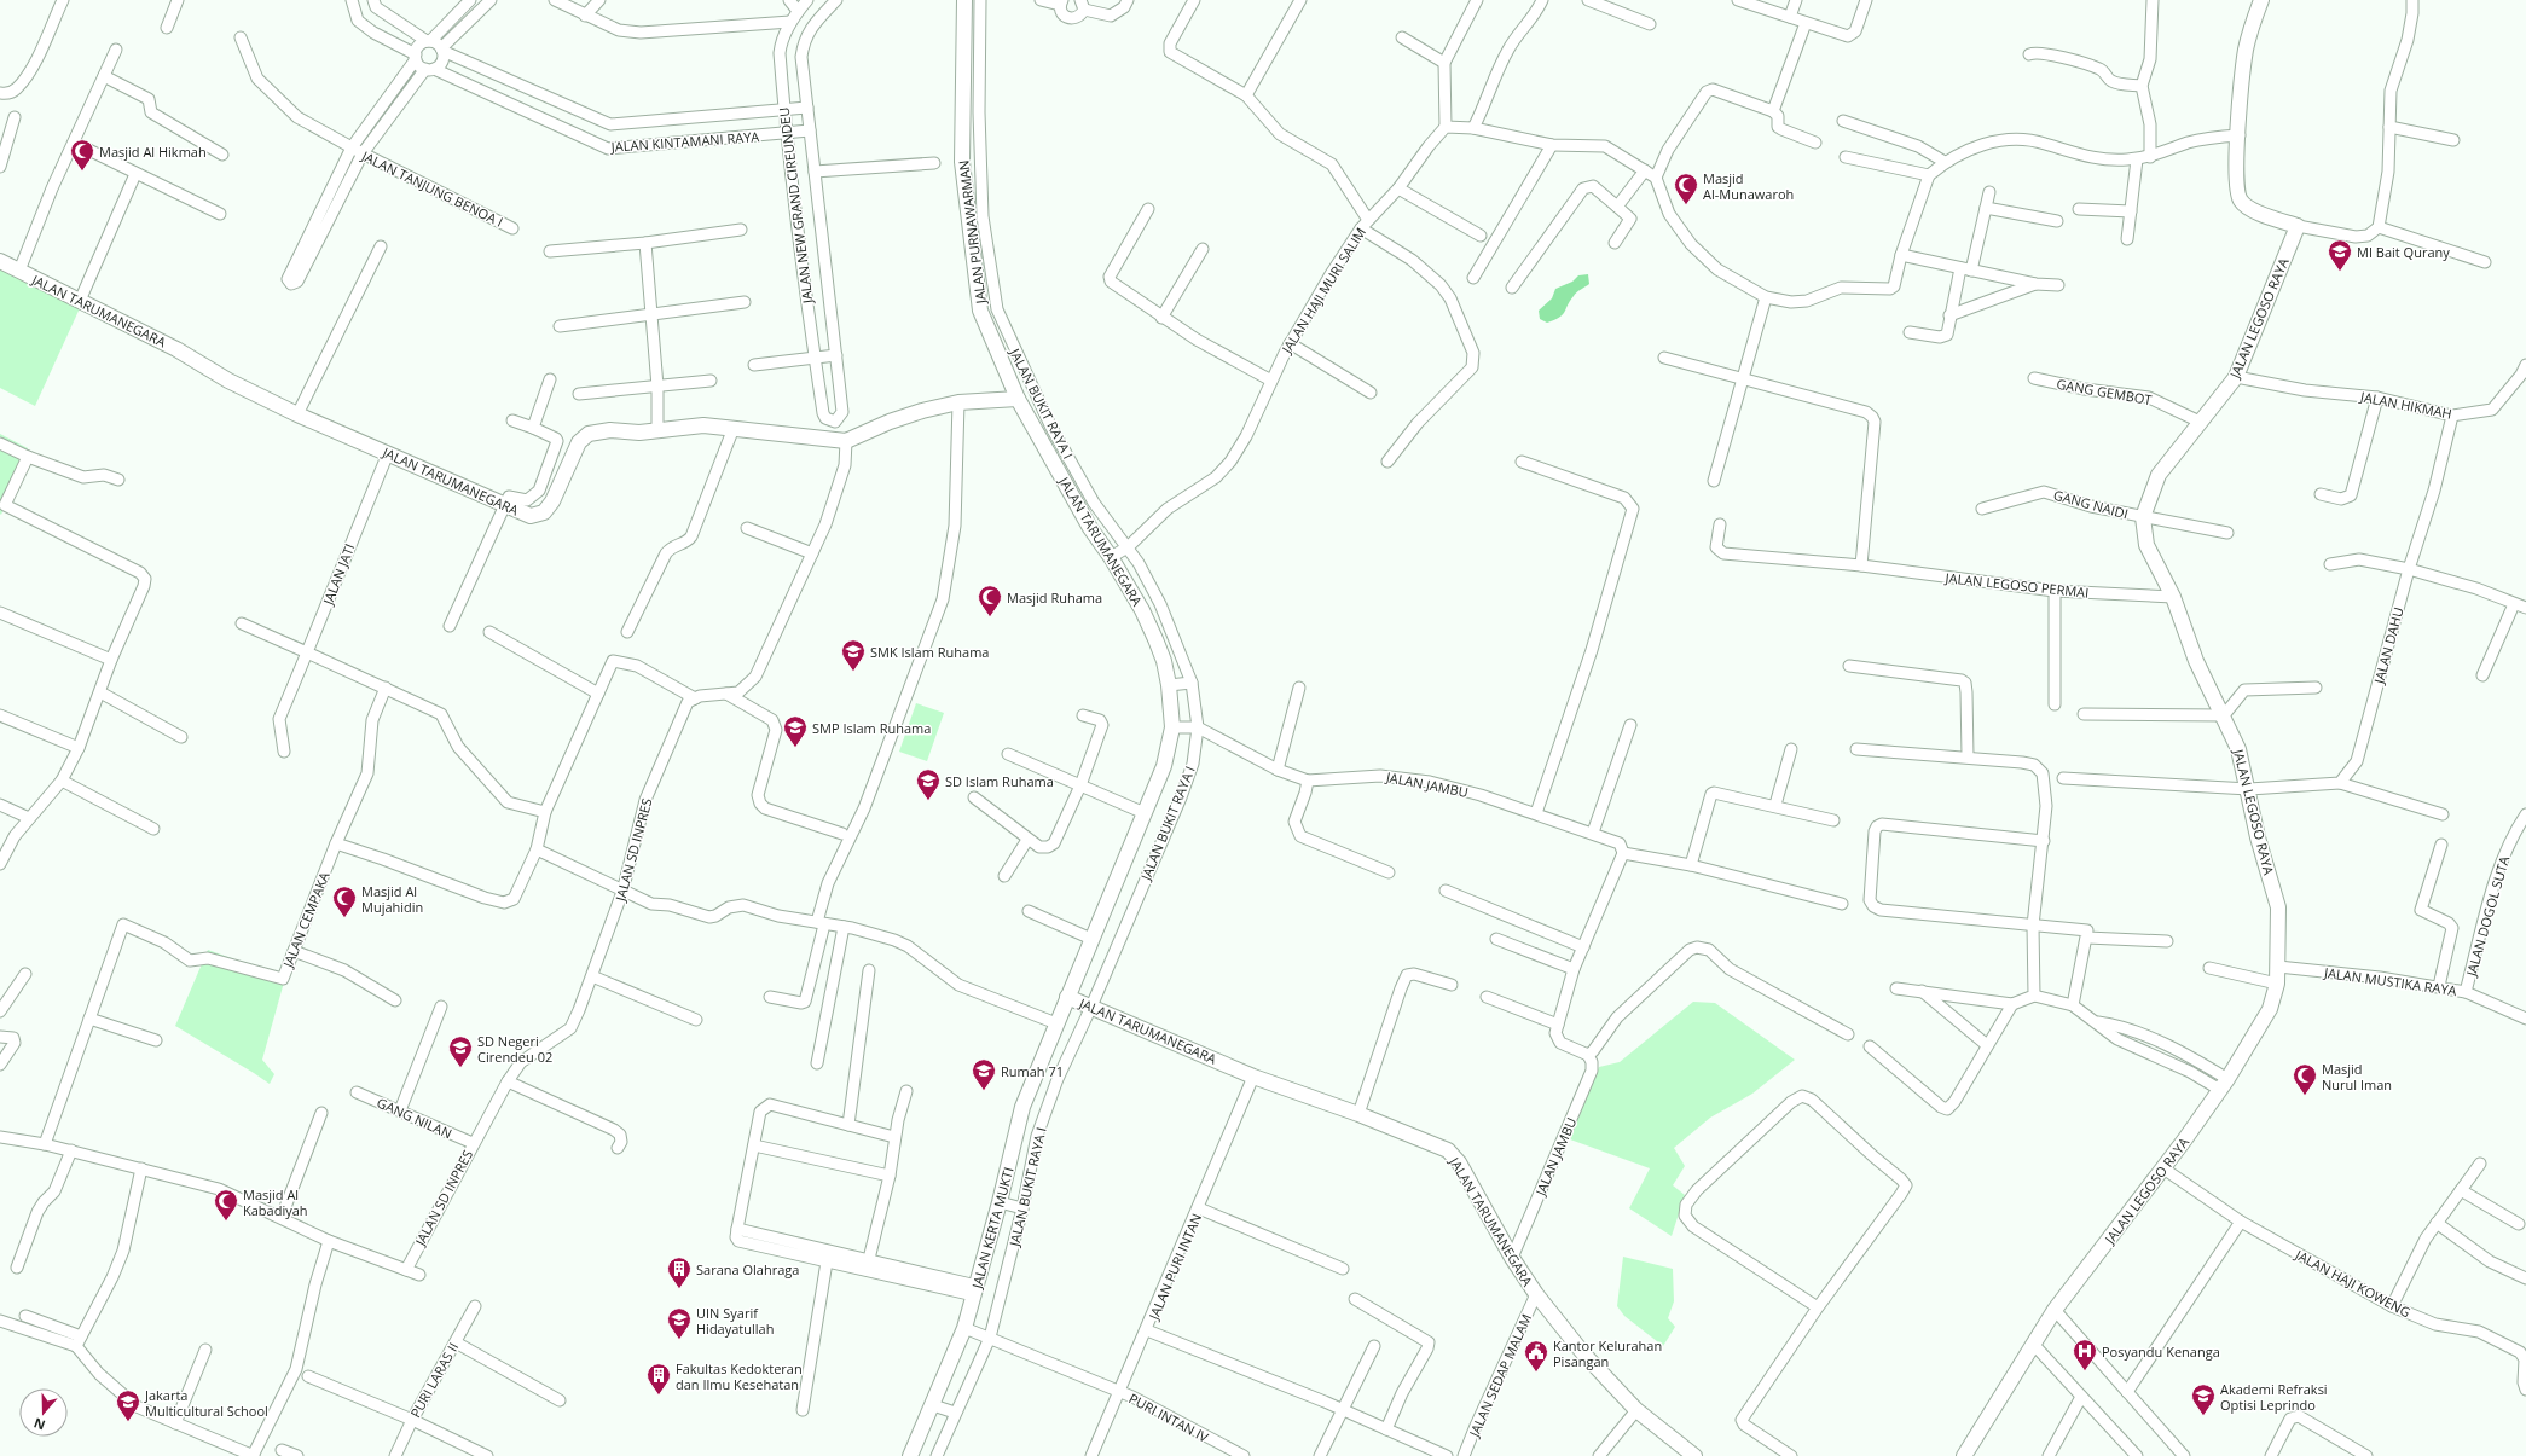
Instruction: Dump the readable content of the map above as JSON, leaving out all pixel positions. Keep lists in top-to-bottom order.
{
  "streets": {
    "street": [
      "JALAN KINTAMANI RAYA",
      "JALAN TANJUNG BENOA I",
      "JALAN NEW GRAND CIREUNDEU",
      "JALAN PURNAWARMAN",
      "JALAN HAJI MURI SALIM",
      "JALAN TARUMANEGARA",
      "JALAN LEGOSO RAYA",
      "GANG GEMBOT",
      "JALAN BUKIT RAYA I",
      "JALAN HIKMAH",
      "GANG NAIDI",
      "JALAN JATI",
      "JALAN LEGOSO PERMAI",
      "JALAN DAHU",
      "JALAN JAMBU",
      "JALAN SD INPRES",
      "JALAN DOGOL SUTA",
      "JALAN CEMPAKA",
      "JALAN MUSTIKA RAYA",
      "GANG NILAN",
      "JALAN KERTA MUKTI",
      "JALAN PURI INTAN",
      "JALAN HAJI KOWENG",
      "JALAN SEDAP MALAM",
      "PURI LARAS II",
      "PURI INTAN IV"
    ]
  },
  "crossings": [
    ["JALAN KINTAMANI RAYA", "JALAN NEW GRAND CIREUNDEU"],
    ["JALAN PURNAWARMAN", "JALAN TARUMANEGARA"],
    ["JALAN HAJI MURI SALIM", "JALAN TARUMANEGARA"],
    ["JALAN HAJI MURI SALIM", "JALAN BUKIT RAYA I"],
    ["JALAN TARUMANEGARA", "JALAN BUKIT RAYA I"],
    ["JALAN TARUMANEGARA", "JALAN JATI"],
    ["JALAN TARUMANEGARA", "JALAN JAMBU"],
    ["JALAN TARUMANEGARA", "JALAN KERTA MUKTI"],
    ["JALAN TARUMANEGARA", "JALAN PURI INTAN"],
    ["JALAN TARUMANEGARA", "JALAN SEDAP MALAM"],
    ["JALAN LEGOSO RAYA", "GANG GEMBOT"],
    ["JALAN LEGOSO RAYA", "JALAN HIKMAH"],
    ["JALAN LEGOSO RAYA", "GANG NAIDI"],
    ["JALAN LEGOSO RAYA", "JALAN LEGOSO PERMAI"],
    ["JALAN LEGOSO RAYA", "JALAN MUSTIKA RAYA"],
    ["JALAN LEGOSO RAYA", "JALAN HAJI KOWENG"],
    ["JALAN BUKIT RAYA I", "JALAN JAMBU"],
    ["JALAN BUKIT RAYA I", "JALAN KERTA MUKTI"],
    ["JALAN BUKIT RAYA I", "PURI INTAN IV"],
    ["JALAN HIKMAH", "JALAN DAHU"],
    ["JALAN SD INPRES", "GANG NILAN"],
    ["JALAN DOGOL SUTA", "JALAN MUSTIKA RAYA"],
    ["JALAN KERTA MUKTI", "PURI INTAN IV"],
    ["JALAN PURI INTAN", "PURI INTAN IV"]
  ],
  "places": {
    "mosque": [
      "Masjid Al Hikmah",
      "Masjid Al-Munawaroh",
      "Masjid Ruhama",
      "Masjid Al Mujahidin",
      "Masjid Nurul Iman",
      "Masjid Al Kabadiyah"
    ],
    "school or university": [
      "MI Bait Qurany",
      "SMK Islam Ruhama",
      "SMP Islam Ruhama",
      "SD Islam Ruhama",
      "SD Negeri Cirendeu 02",
      "Rumah 71",
      "UIN Syarif Hidayatullah",
      "Akademi Refraksi Optisi Leprindo",
      "Jakarta Multicultural School"
    ],
    "building": ["Sarana Olahraga", "Fakultas Kedokteran dan Ilmu Kesehatan"],
    "hospital": ["Posyandu Kenanga"],
    "public building": ["Kantor Kelurahan Pisangan"]
  },
  "north": "bottom"
}
